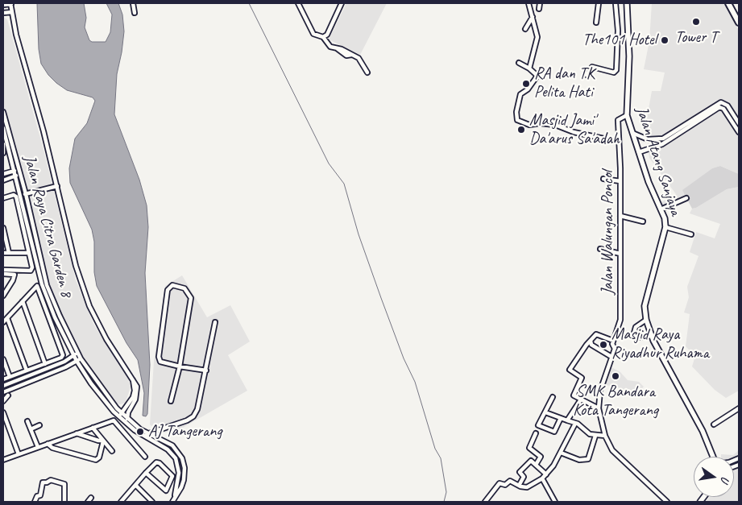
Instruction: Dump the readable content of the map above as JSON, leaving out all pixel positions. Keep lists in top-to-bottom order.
{
  "streets": {
    "main road": ["Jalan Atang Sanjaya"],
    "street": ["Jalan Raya Citra Garden 8", "Jalan Walungan Poncol"]
  },
  "crossings": [
    ["Jalan Atang Sanjaya", "Jalan Walungan Poncol"]
  ],
  "places": [
    "Tower T",
    "The101 Hotel",
    "RA dan TK Pelita Hati",
    "Masjid Jami' Da'arus Sa'adah",
    "Masjid Raya Riyadhur Ruhama",
    "SMK Bandara Kota Tangerang",
    "AJ Tangerang"
  ],
  "north": "right"
}
